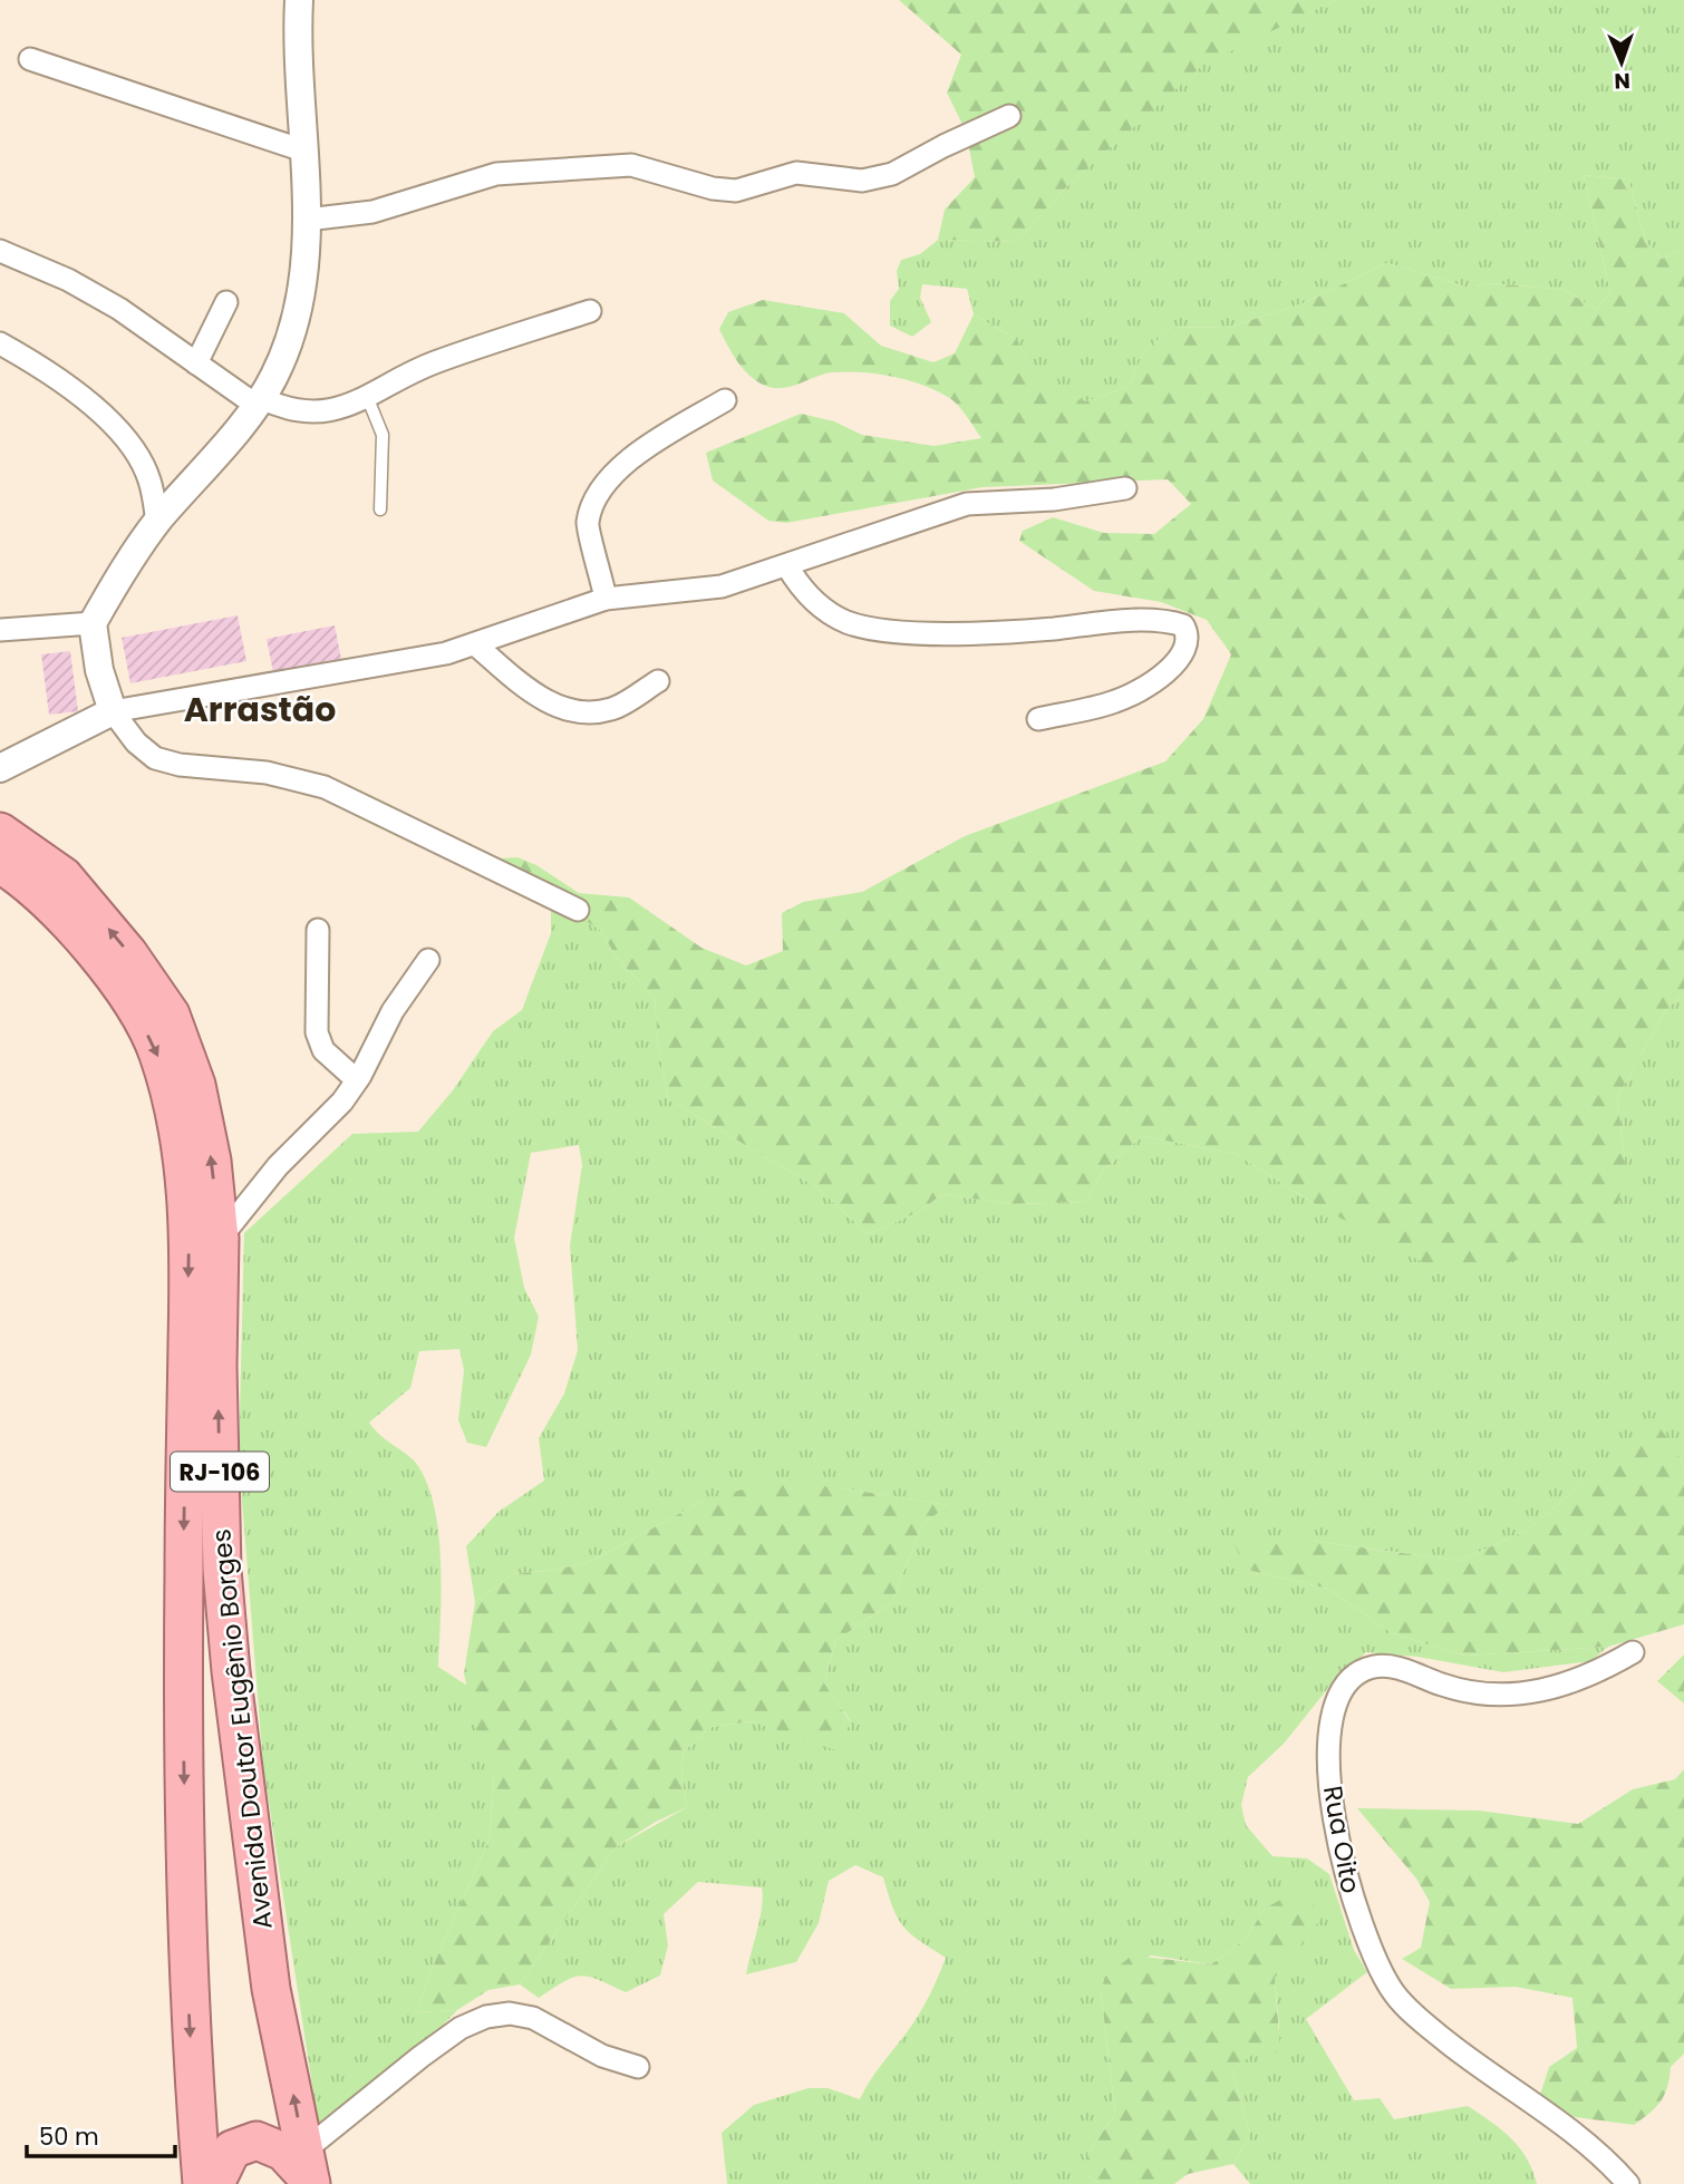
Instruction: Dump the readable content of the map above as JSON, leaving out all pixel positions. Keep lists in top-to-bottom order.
{
  "streets": {
    "highway": ["RJ-106", "Avenida Doutor Eugênio Borges"],
    "street": ["Rua Oito"]
  },
  "districts": ["Arrastão"],
  "scale_bar": "50 m",
  "north": "bottom"
}
